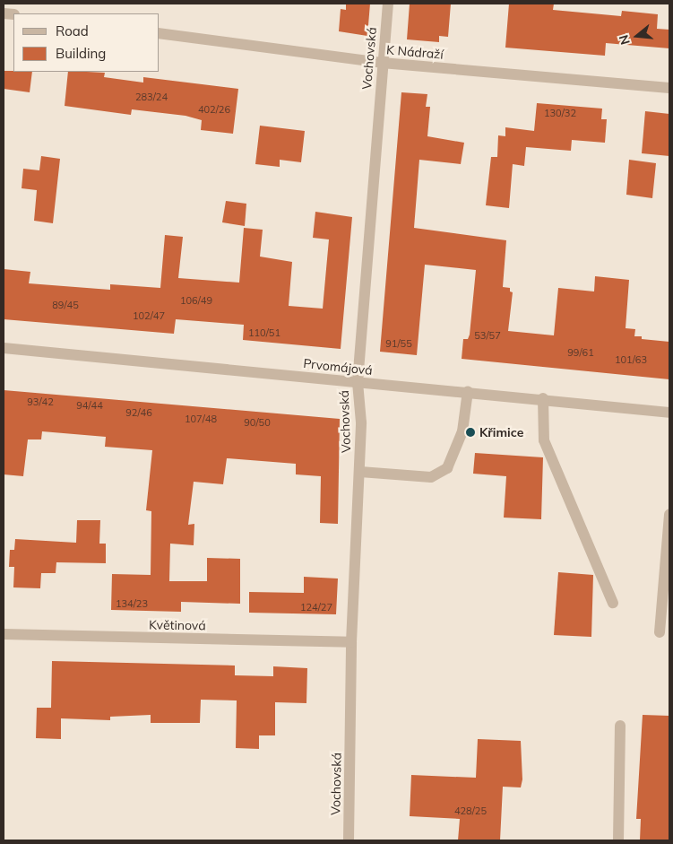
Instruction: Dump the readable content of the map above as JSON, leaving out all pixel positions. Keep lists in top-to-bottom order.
{
  "streets": {
    "street": [
      "K Nádraží",
      "Vochovská",
      "Prvomájová",
      "Květinová"
    ]
  },
  "crossings": [
    ["K Nádraží", "Vochovská"],
    ["Vochovská", "Prvomájová"],
    ["Vochovská", "Květinová"]
  ],
  "places": ["Křimice"],
  "house_numbers": [
    "283/24",
    "402/26",
    "130/32",
    "106/49",
    "89/45",
    "102/47",
    "110/51",
    "53/57",
    "91/55",
    "99/61",
    "101/63",
    "93/42",
    "94/44",
    "92/46",
    "107/48",
    "90/50",
    "134/23",
    "124/27",
    "428/25"
  ],
  "legend": ["Road", "Building"],
  "north": "left"
}
